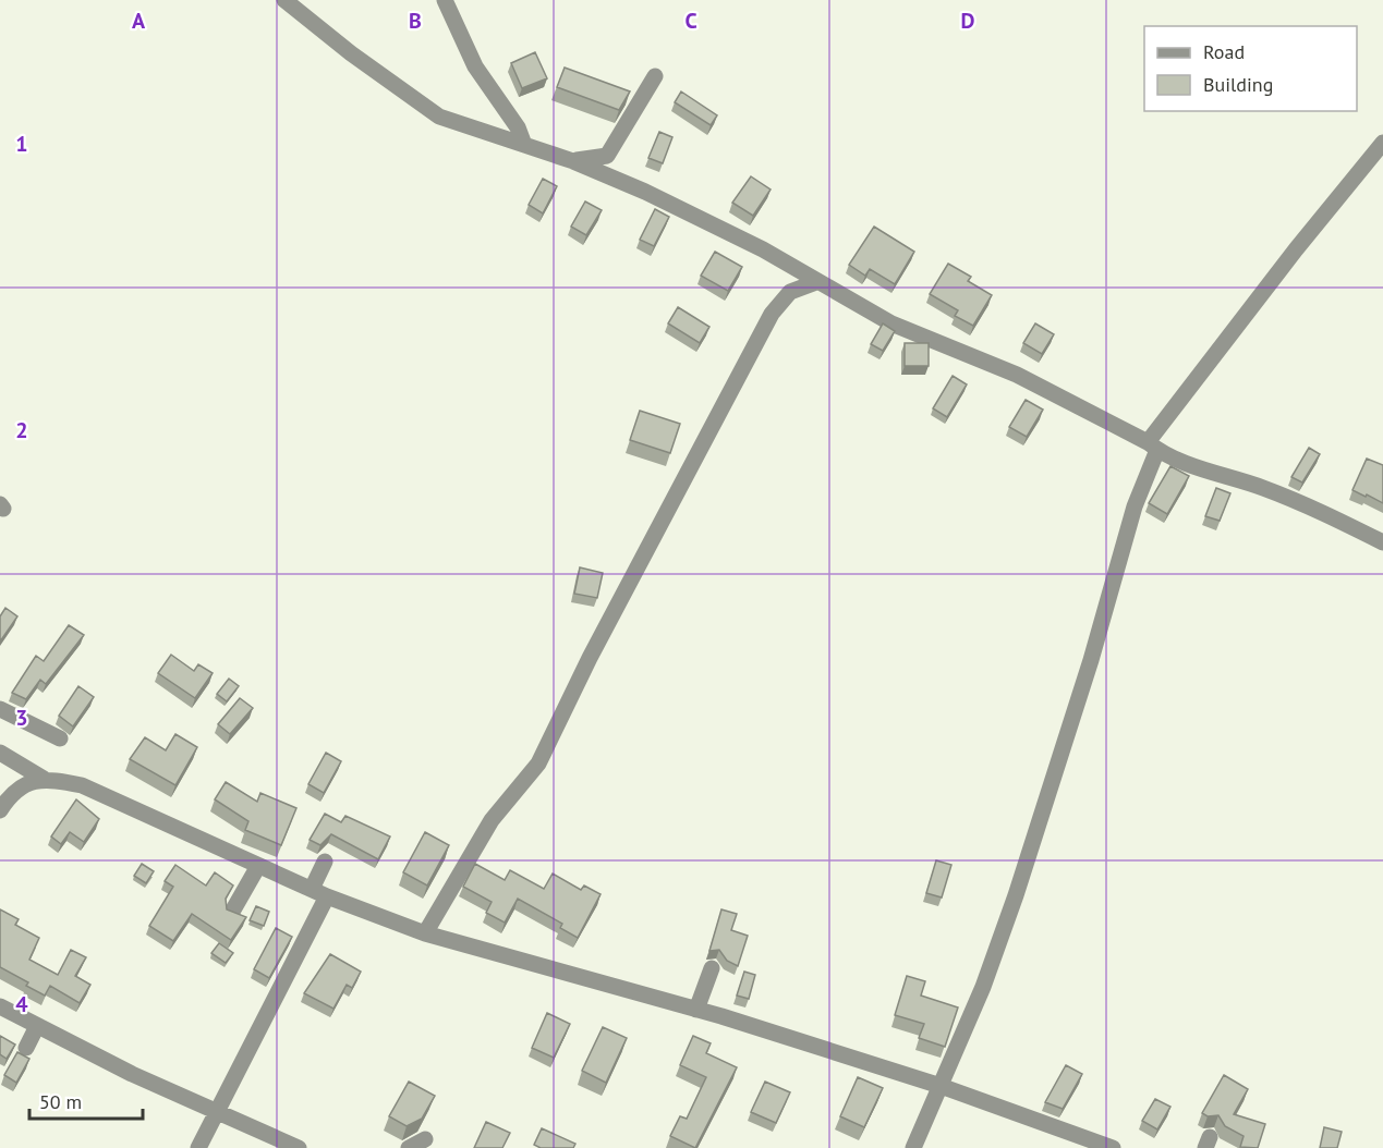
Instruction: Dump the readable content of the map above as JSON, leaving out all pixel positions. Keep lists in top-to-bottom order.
{
  "legend": ["Road", "Building"],
  "scale_bar": "50 m",
  "grid": {
    "columns": [
      "A",
      "B",
      "C",
      "D"
    ],
    "rows": [
      "1",
      "2",
      "3",
      "4"
    ]
  }
}
